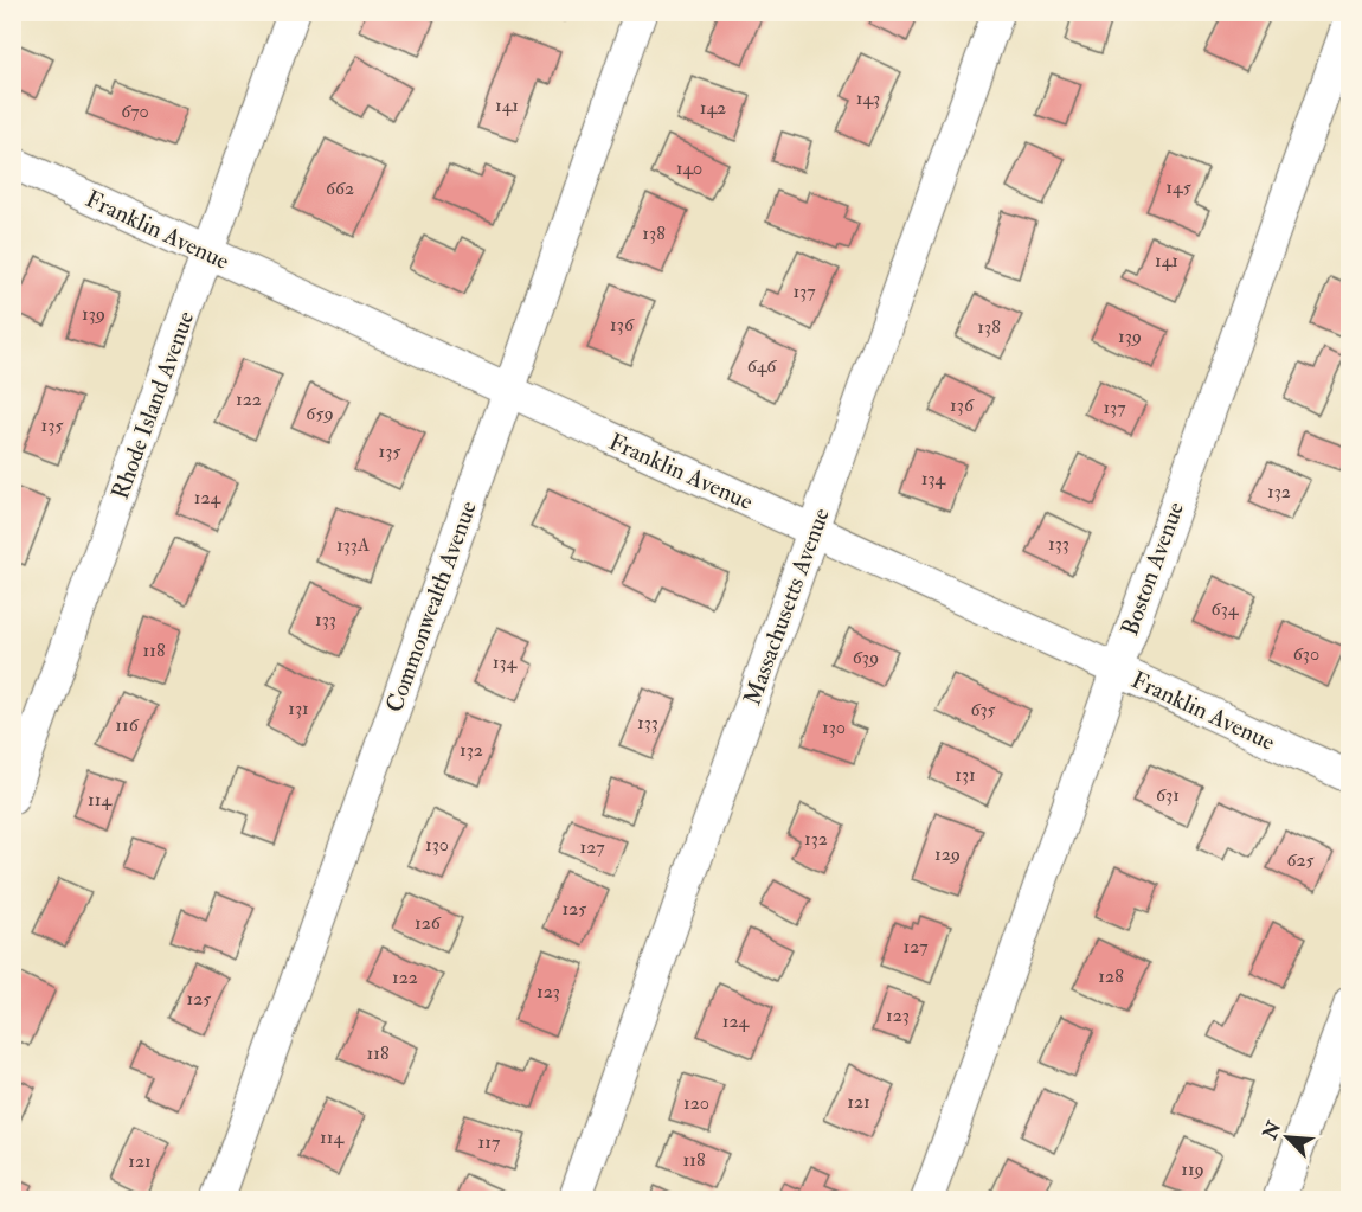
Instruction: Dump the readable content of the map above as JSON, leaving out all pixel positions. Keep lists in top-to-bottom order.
{
  "streets": {
    "street": [
      "Franklin Avenue",
      "Rhode Island Avenue",
      "Boston Avenue",
      "Commonwealth Avenue",
      "Massachusetts Avenue"
    ]
  },
  "crossings": [
    ["Franklin Avenue", "Rhode Island Avenue"],
    ["Franklin Avenue", "Boston Avenue"],
    ["Franklin Avenue", "Commonwealth Avenue"],
    ["Franklin Avenue", "Massachusetts Avenue"]
  ],
  "house_numbers": [
    "143",
    "141",
    "142",
    "670",
    "140",
    "145",
    "662",
    "138",
    "141",
    "137",
    "139",
    "136",
    "138",
    "139",
    "646",
    "122",
    "136",
    "137",
    "659",
    "135",
    "135",
    "134",
    "132",
    "124",
    "133",
    "133A",
    "634",
    "133",
    "118",
    "630",
    "639",
    "134",
    "131",
    "635",
    "133",
    "116",
    "130",
    "132",
    "131",
    "631",
    "114",
    "132",
    "130",
    "127",
    "129",
    "625",
    "125",
    "126",
    "127",
    "128",
    "122",
    "123",
    "125",
    "123",
    "124",
    "118",
    "121",
    "120",
    "114",
    "117",
    "118",
    "121",
    "119"
  ],
  "north": "top left"
}
